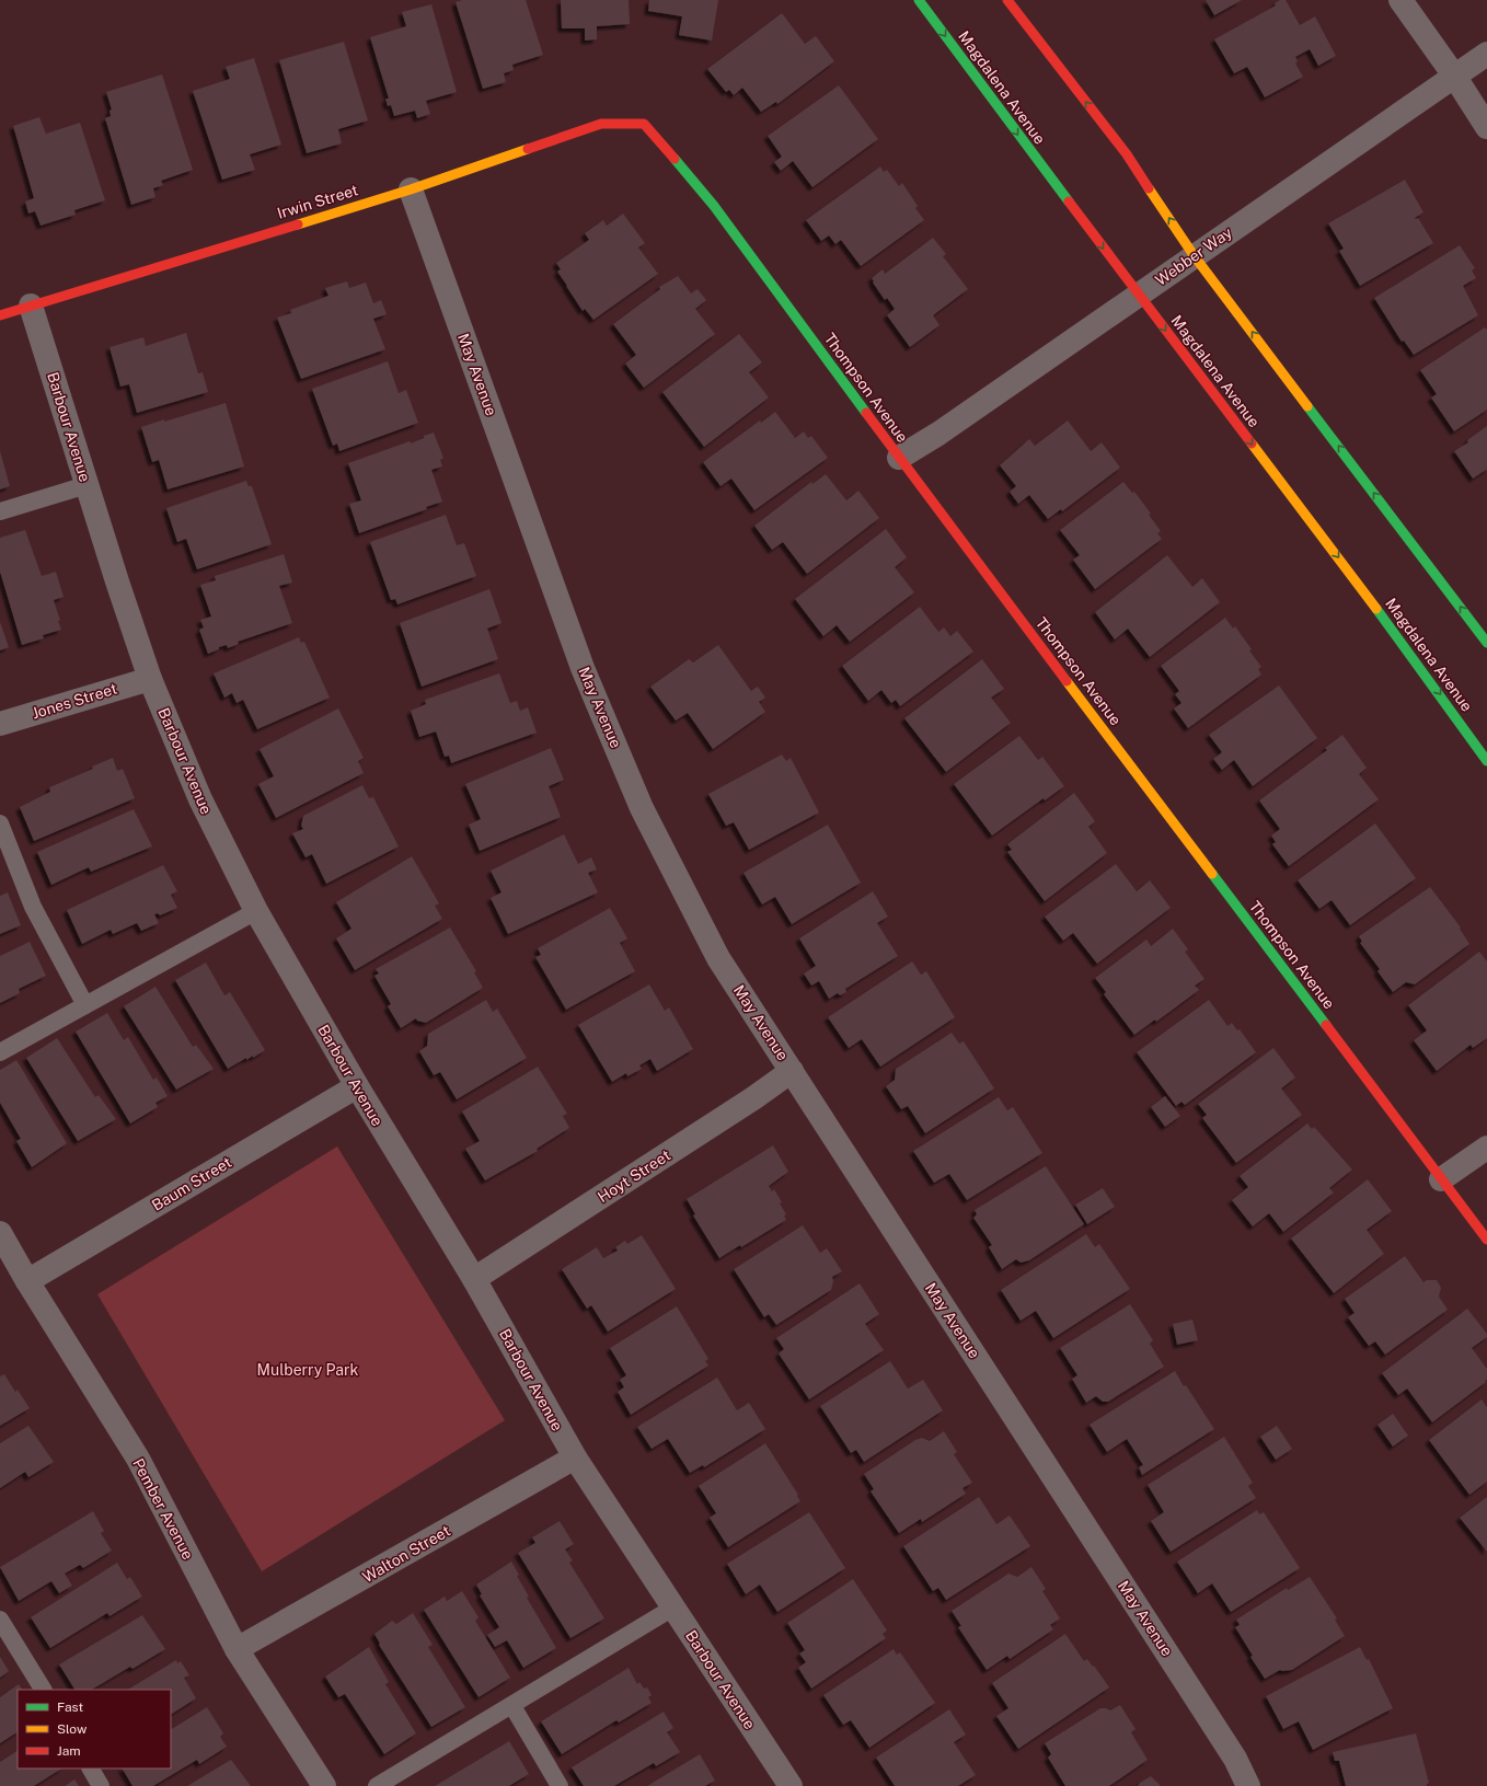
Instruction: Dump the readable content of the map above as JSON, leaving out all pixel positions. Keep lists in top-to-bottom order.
{
  "streets": {
    "street": [
      "Magdalena Avenue",
      "Irwin Street",
      "Webber Way",
      "May Avenue",
      "Thompson Avenue",
      "Barbour Avenue",
      "Jones Street",
      "Hoyt Street",
      "Baum Street",
      "Pember Avenue",
      "Walton Street"
    ]
  },
  "crossings": [
    ["Magdalena Avenue", "Webber Way"],
    ["Irwin Street", "May Avenue"],
    ["Irwin Street", "Thompson Avenue"],
    ["Irwin Street", "Barbour Avenue"],
    ["Webber Way", "Thompson Avenue"],
    ["May Avenue", "Hoyt Street"],
    ["Barbour Avenue", "Jones Street"],
    ["Barbour Avenue", "Hoyt Street"],
    ["Barbour Avenue", "Baum Street"],
    ["Barbour Avenue", "Walton Street"],
    ["Baum Street", "Pember Avenue"],
    ["Pember Avenue", "Walton Street"]
  ],
  "parks": ["Mulberry Park"],
  "legend": ["Fast", "Slow", "Jam"]
}
